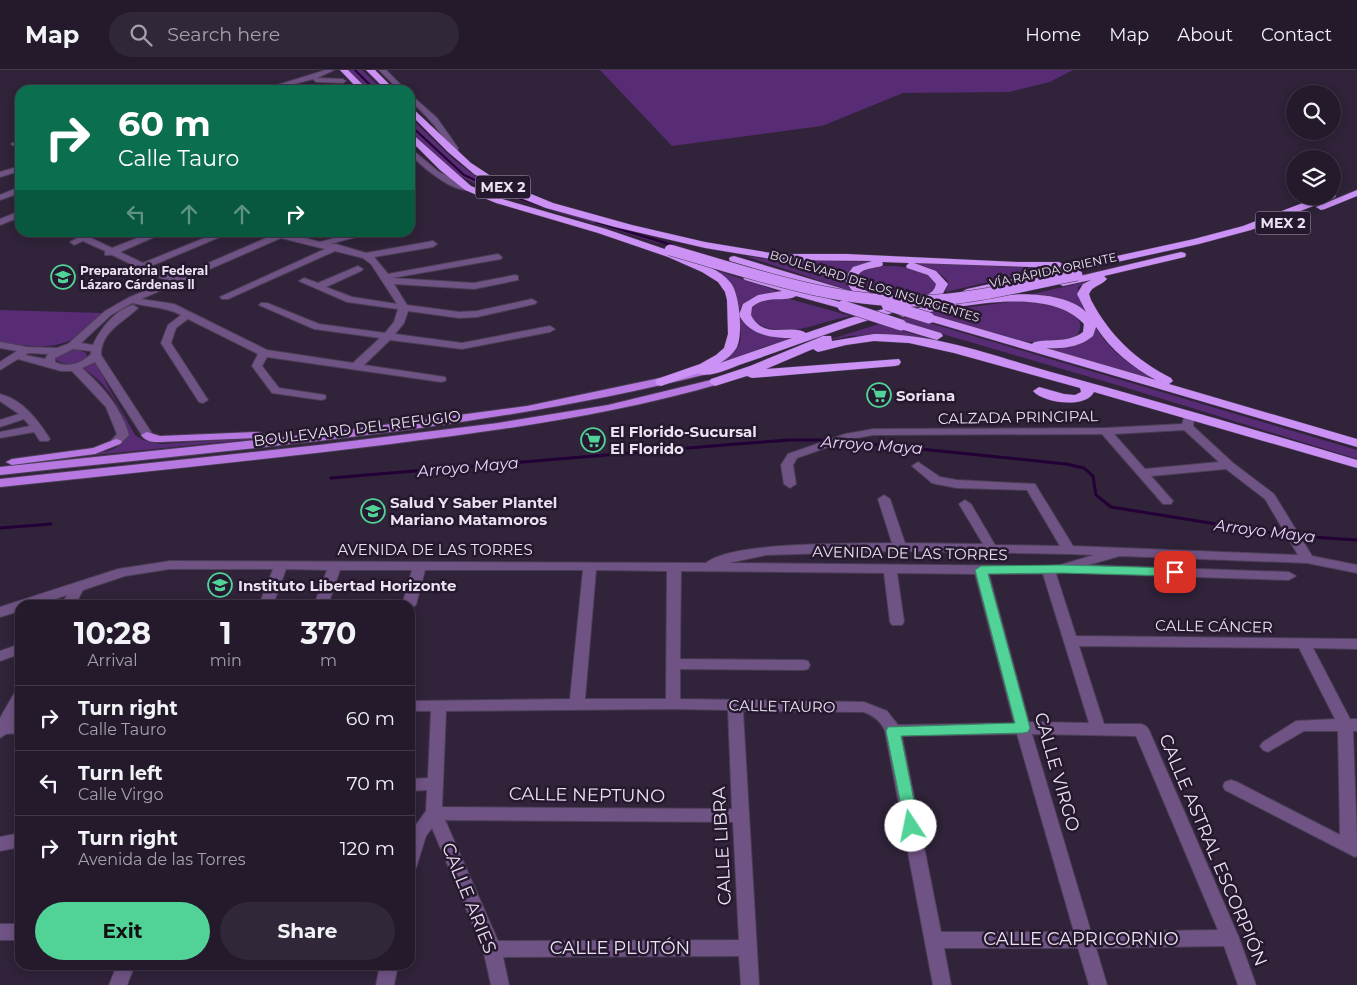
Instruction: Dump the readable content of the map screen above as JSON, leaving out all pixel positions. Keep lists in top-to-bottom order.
{
  "streets": {
    "highway": ["MEX 2", "VÍA RÁPIDA ORIENTE", "BOULEVARD DE LOS INSURGENTES"],
    "main road": ["BOULEVARD DEL REFUGIO"],
    "street": [
      "CALZADA PRINCIPAL",
      "AVENIDA DE LAS TORRES",
      "CALLE CÁNCER",
      "CALLE TAURO",
      "CALLE VIRGO",
      "CALLE NEPTUNO",
      "CALLE LIBRA",
      "CALLE ASTRAL ESCORPIÓN",
      "CALLE ARIES",
      "CALLE CAPRICORNIO",
      "CALLE PLUTÓN"
    ]
  },
  "crossings": [
    ["AVENIDA DE LAS TORRES", "CALLE VIRGO"],
    ["CALLE TAURO", "CALLE LIBRA"],
    ["CALLE VIRGO", "CALLE CAPRICORNIO"],
    ["CALLE NEPTUNO", "CALLE LIBRA"],
    ["CALLE NEPTUNO", "CALLE ARIES"],
    ["CALLE LIBRA", "CALLE PLUTÓN"],
    ["CALLE ASTRAL ESCORPIÓN", "CALLE CAPRICORNIO"],
    ["CALLE ARIES", "CALLE PLUTÓN"]
  ],
  "water": ["Arroyo Maya"],
  "places": {
    "school or university": ["Preparatoria Federal Lázaro Cárdenas ll", "Salud Y Saber Plantel Mariano Matamoros", "Instituto Libertad Horizonte"],
    "supermarket": ["Soriana", "El Florido-Sucursal El Florido"]
  },
  "page": {
    "header": "Map",
    "search": "Search here",
    "nav": [
      "Home",
      "Map",
      "About",
      "Contact"
    ],
    "turn": ["60 m", "Calle Tauro"],
    "eta": [
      "10:28",
      "Arrival",
      "1",
      "min",
      "370",
      "m"
    ],
    "list": [
      {
        "name": "Turn right",
        "note": "Calle Tauro",
        "value": "60 m"
      },
      {
        "name": "Turn left",
        "note": "Calle Virgo",
        "value": "70 m"
      },
      {
        "name": "Turn right",
        "note": "Avenida de las Torres",
        "value": "120 m"
      }
    ],
    "buttons": ["Exit", "Share"]
  }
}
